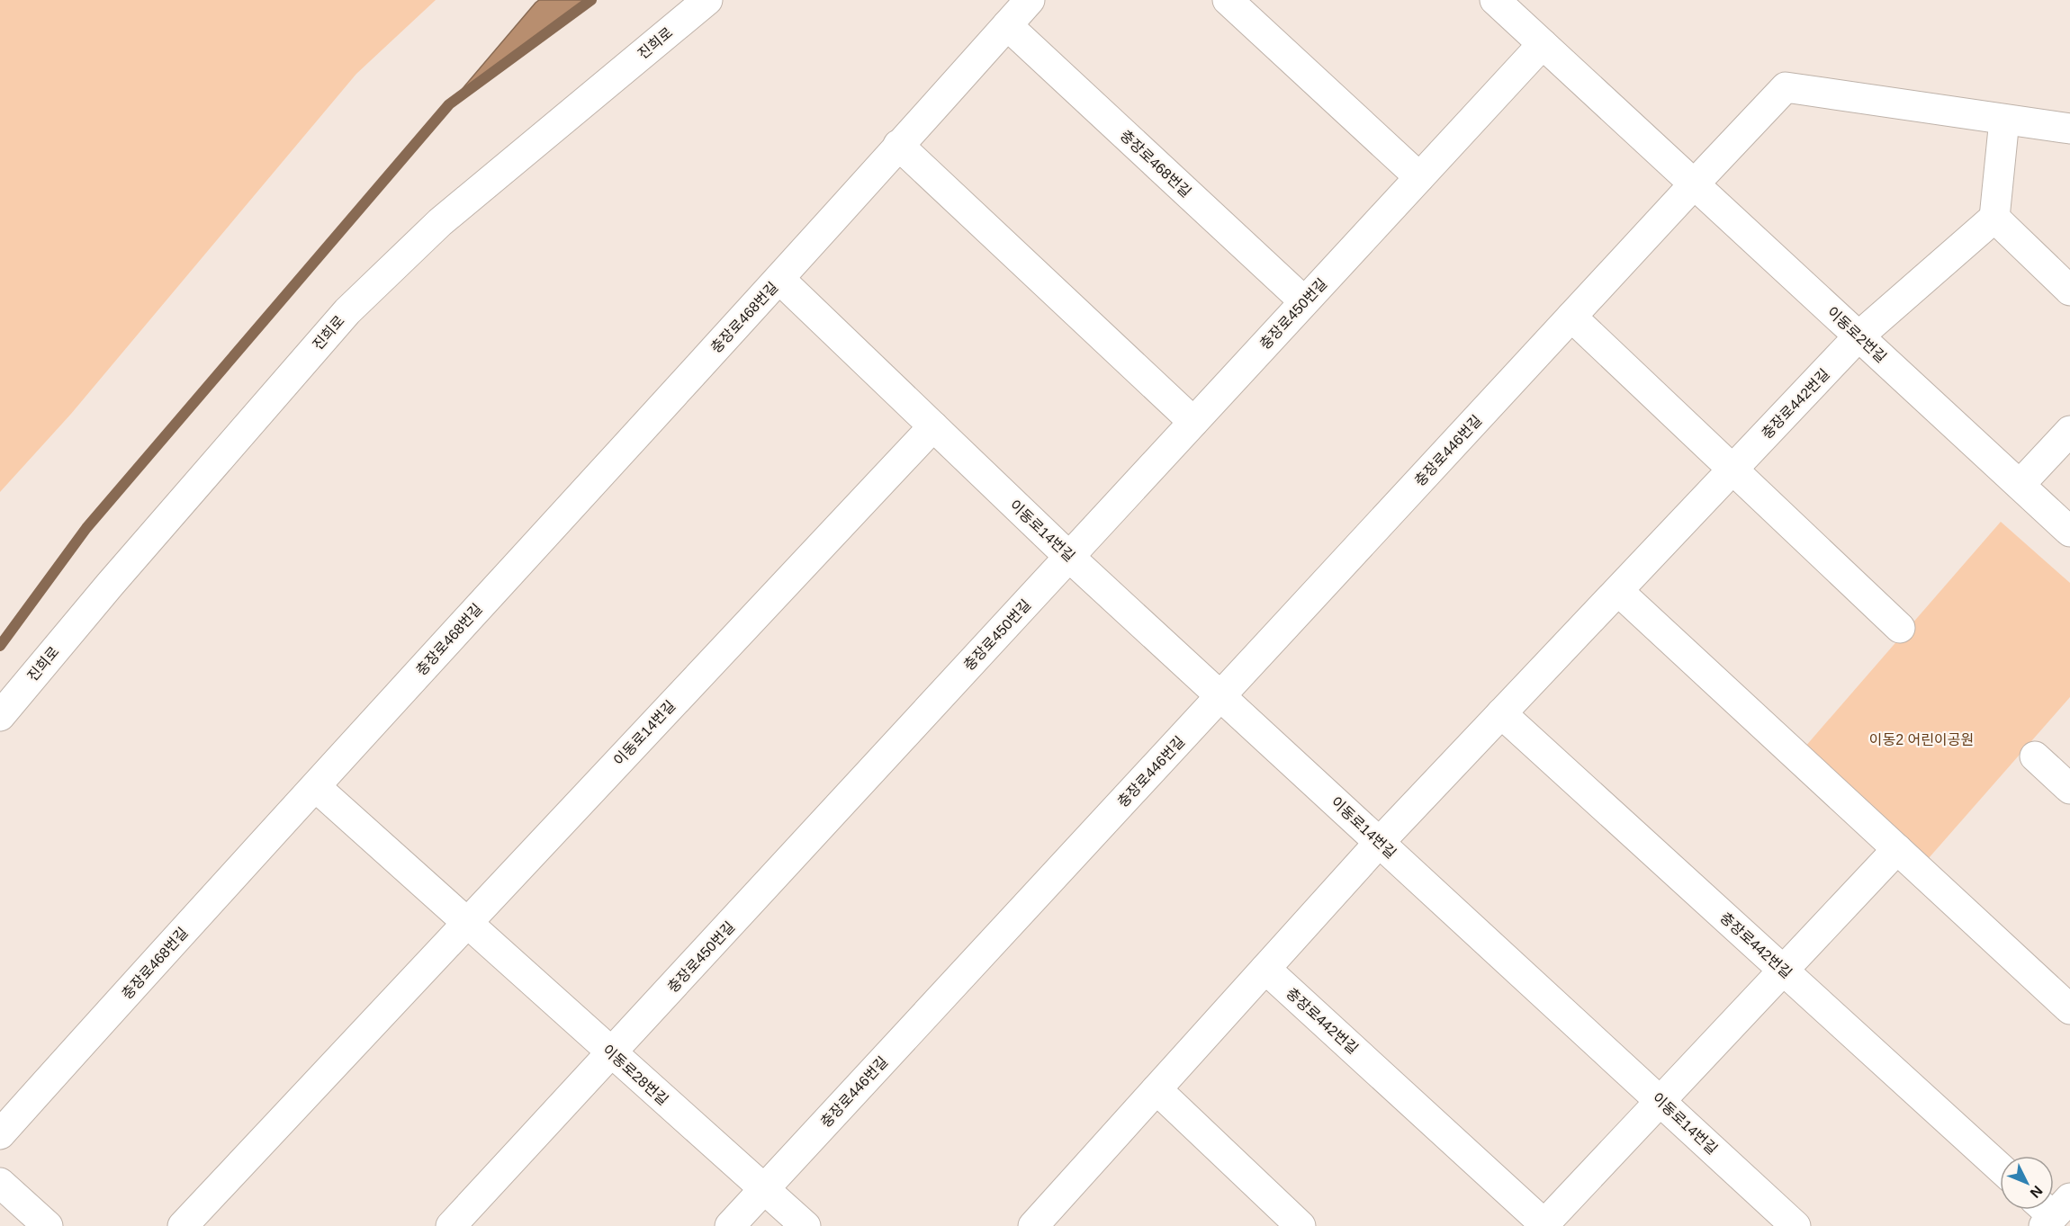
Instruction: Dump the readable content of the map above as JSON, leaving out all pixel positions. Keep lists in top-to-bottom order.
{
  "streets": {
    "street": [
      "진희로",
      "충장로468번길",
      "충장로450번길",
      "이동로2번길",
      "충장로442번길",
      "충장로446번길",
      "이동로14번길",
      "이동로28번길"
    ]
  },
  "crossings": [
    ["충장로468번길", "충장로450번길"],
    ["충장로468번길", "이동로14번길"],
    ["충장로468번길", "이동로28번길"],
    ["충장로450번길", "이동로2번길"],
    ["충장로450번길", "이동로14번길"],
    ["충장로450번길", "이동로28번길"],
    ["이동로2번길", "충장로442번길"],
    ["이동로2번길", "충장로446번길"],
    ["충장로442번길", "이동로14번길"],
    ["충장로446번길", "이동로14번길"],
    ["충장로446번길", "이동로28번길"],
    ["이동로14번길", "이동로28번길"]
  ],
  "parks": ["이동2 어린이공원"],
  "north": "bottom right"
}
